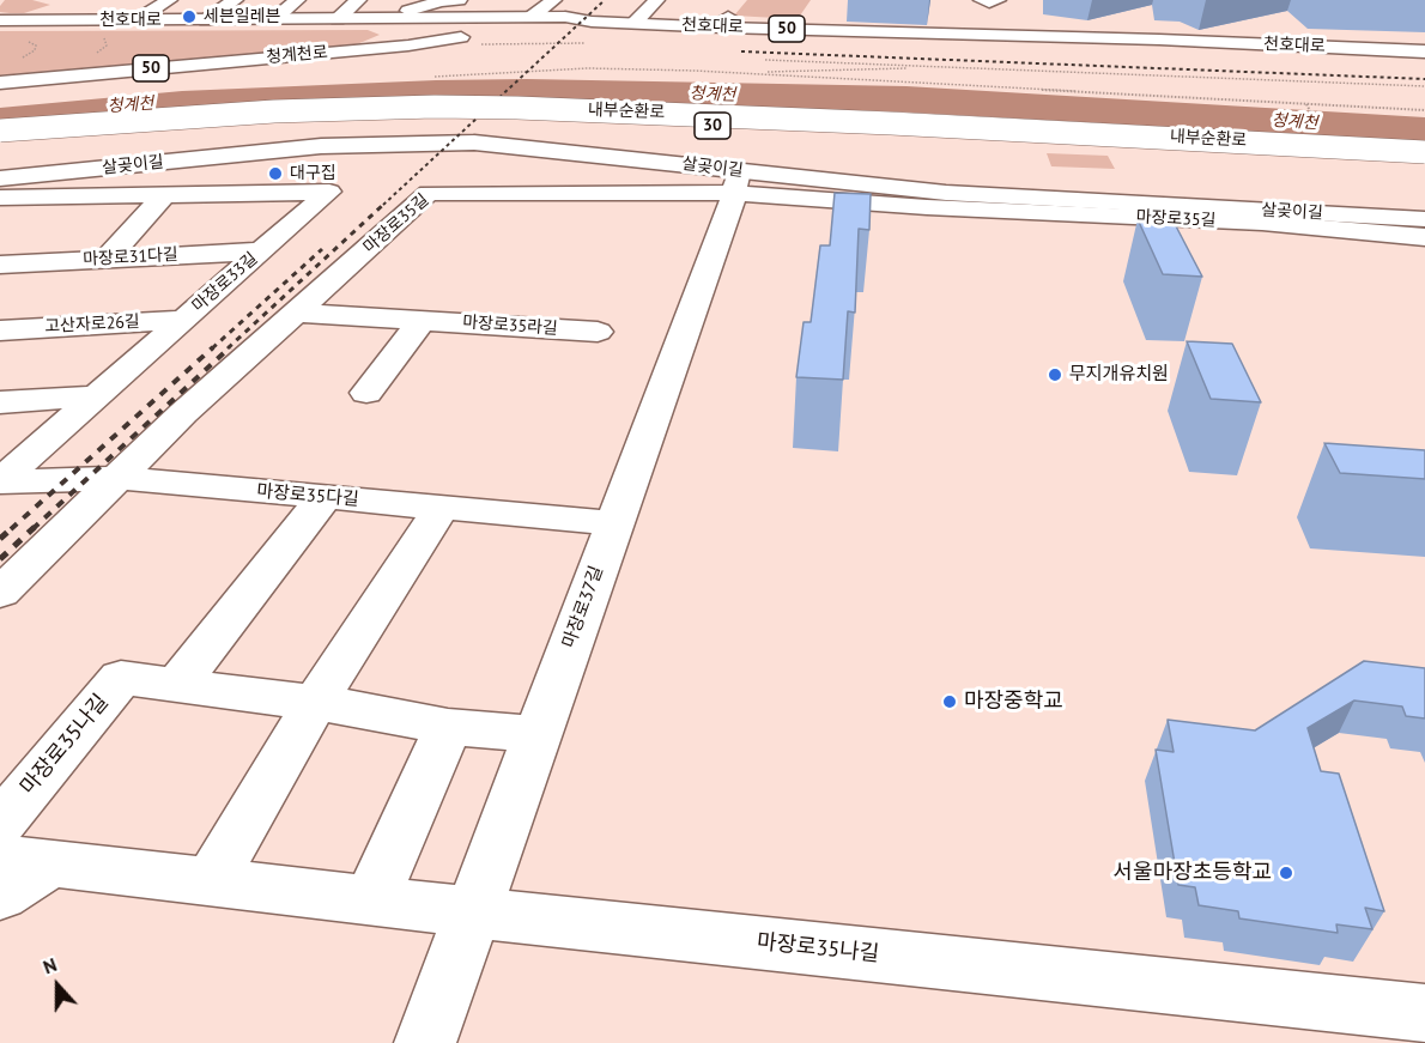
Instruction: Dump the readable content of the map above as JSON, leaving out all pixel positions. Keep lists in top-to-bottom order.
{
  "streets": {
    "main road": [
      "천호대로",
      "50",
      "청계천로",
      "내부순환로",
      "30",
      "살곶이길",
      "마장로35길",
      "마장로31다길",
      "마장로33길",
      "고산자로26길",
      "마장로35라길",
      "마장로35다길",
      "마장로37길",
      "마장로35나길"
    ]
  },
  "crossings": [
    ["천호대로", "청계천로"],
    ["살곶이길", "마장로35길"],
    ["살곶이길", "마장로37길"],
    ["마장로35길", "마장로35라길"],
    ["마장로35길", "마장로35다길"],
    ["마장로35길", "마장로37길"],
    ["마장로31다길", "마장로33길"],
    ["마장로33길", "고산자로26길"],
    ["마장로33길", "마장로35다길"],
    ["마장로35다길", "마장로37길"],
    ["마장로37길", "마장로35나길"]
  ],
  "water": ["청계천"],
  "places": [
    "세븐일레븐",
    "대구집",
    "무지개유치원",
    "마장중학교",
    "서울마장초등학교"
  ],
  "north": "top"
}
